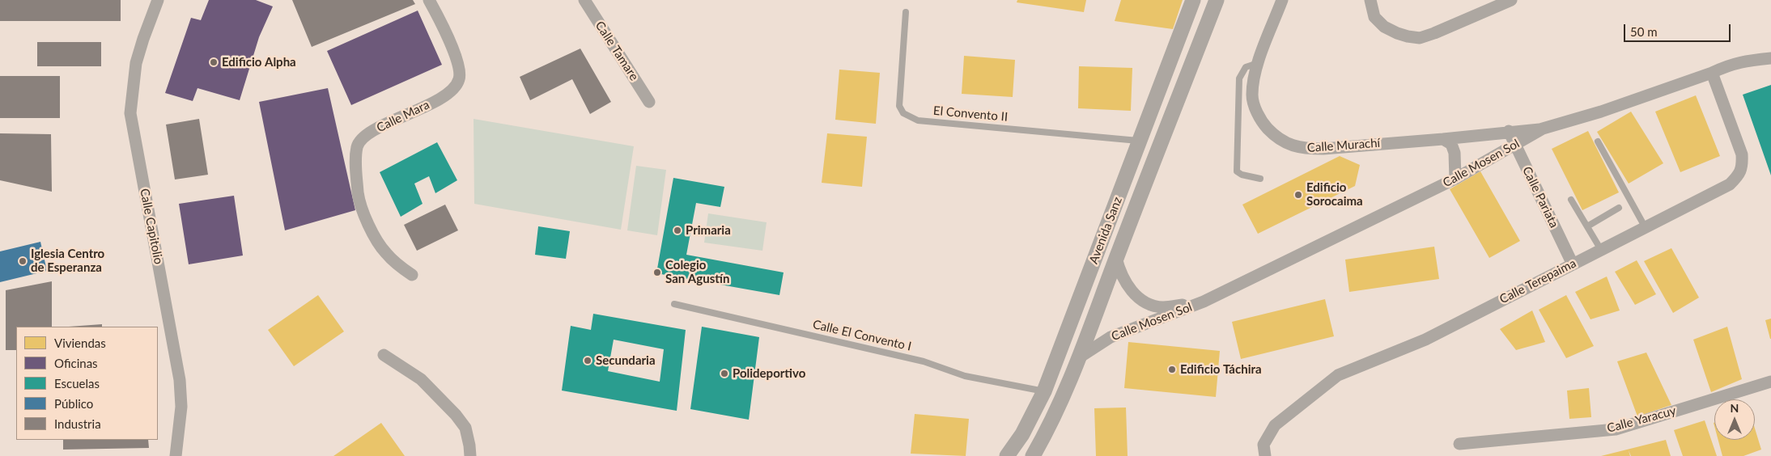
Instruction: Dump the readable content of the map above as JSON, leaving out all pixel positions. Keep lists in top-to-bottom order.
{
  "streets": {
    "street": [
      "Calle Tamare",
      "Calle Mara",
      "Calle Murachí",
      "Calle Mosen Sol",
      "Calle Pariata",
      "Calle Capitolio",
      "Avenida Sanz",
      "Calle Terepaima",
      "Calle Yaracuy"
    ],
    "lane": ["El Convento II", "Calle El Convento I"]
  },
  "crossings": [
    ["El Convento II", "Avenida Sanz"],
    ["Calle Murachí", "Calle Mosen Sol"],
    ["Calle Murachí", "Calle Pariata"],
    ["Calle Mosen Sol", "Calle Pariata"],
    ["Calle Mosen Sol", "Avenida Sanz"],
    ["Calle Mosen Sol", "Calle Terepaima"],
    ["Calle Pariata", "Calle Terepaima"],
    ["Avenida Sanz", "Calle El Convento I"]
  ],
  "places": [
    "Edificio Alpha",
    "Edificio Sorocaima",
    "Primaria",
    "Iglesia Centro de Esperanza",
    "Colegio San Agustín",
    "Secundaria",
    "Edificio Táchira",
    "Polideportivo"
  ],
  "legend": [
    "Viviendas",
    "Oficinas",
    "Escuelas",
    "Público",
    "Industria"
  ],
  "scale_bar": "50 m",
  "north": "top"
}
